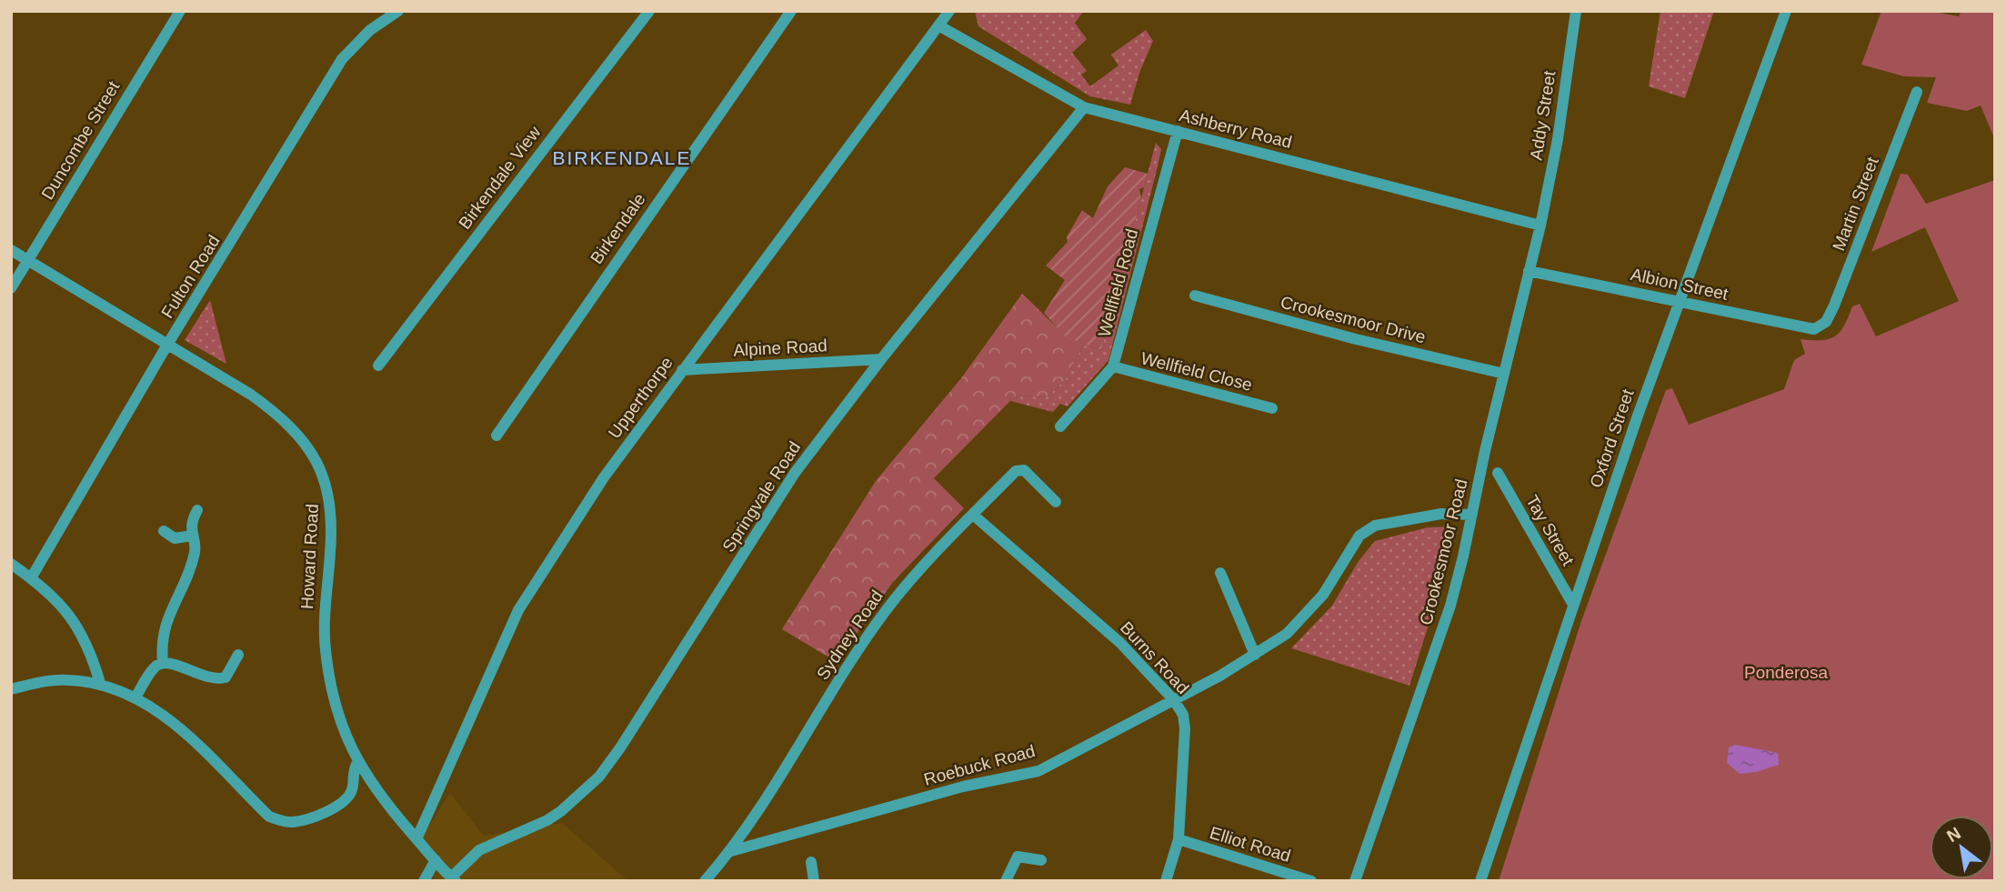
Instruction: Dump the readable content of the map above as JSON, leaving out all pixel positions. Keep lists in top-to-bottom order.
{
  "streets": {
    "street": [
      "Addy Street",
      "Ashberry Road",
      "Duncombe Street",
      "Birkendale View",
      "Martin Street",
      "Birkendale",
      "Fulton Road",
      "Wellfield Road",
      "Albion Street",
      "Crookesmoor Drive",
      "Alpine Road",
      "Wellfield Close",
      "Upperthorpe",
      "Oxford Street",
      "Springvale Road",
      "Tay Street",
      "Crookesmoor Road",
      "Howard Road",
      "Sydney Road",
      "Burns Road",
      "Roebuck Road",
      "Elliot Road"
    ]
  },
  "crossings": [
    ["Addy Street", "Ashberry Road"],
    ["Addy Street", "Crookesmoor Road"],
    ["Ashberry Road", "Wellfield Road"],
    ["Ashberry Road", "Upperthorpe"],
    ["Ashberry Road", "Springvale Road"],
    ["Ashberry Road", "Crookesmoor Road"],
    ["Duncombe Street", "Howard Road"],
    ["Martin Street", "Albion Street"],
    ["Fulton Road", "Howard Road"],
    ["Wellfield Road", "Wellfield Close"],
    ["Albion Street", "Oxford Street"],
    ["Albion Street", "Crookesmoor Road"],
    ["Crookesmoor Drive", "Crookesmoor Road"],
    ["Alpine Road", "Upperthorpe"],
    ["Alpine Road", "Springvale Road"],
    ["Upperthorpe", "Howard Road"],
    ["Oxford Street", "Tay Street"],
    ["Springvale Road", "Howard Road"],
    ["Crookesmoor Road", "Roebuck Road"],
    ["Sydney Road", "Burns Road"],
    ["Sydney Road", "Roebuck Road"],
    ["Burns Road", "Roebuck Road"],
    ["Burns Road", "Elliot Road"]
  ],
  "districts": ["BIRKENDALE"],
  "parks": ["Ponderosa"],
  "north": "top left"
}
